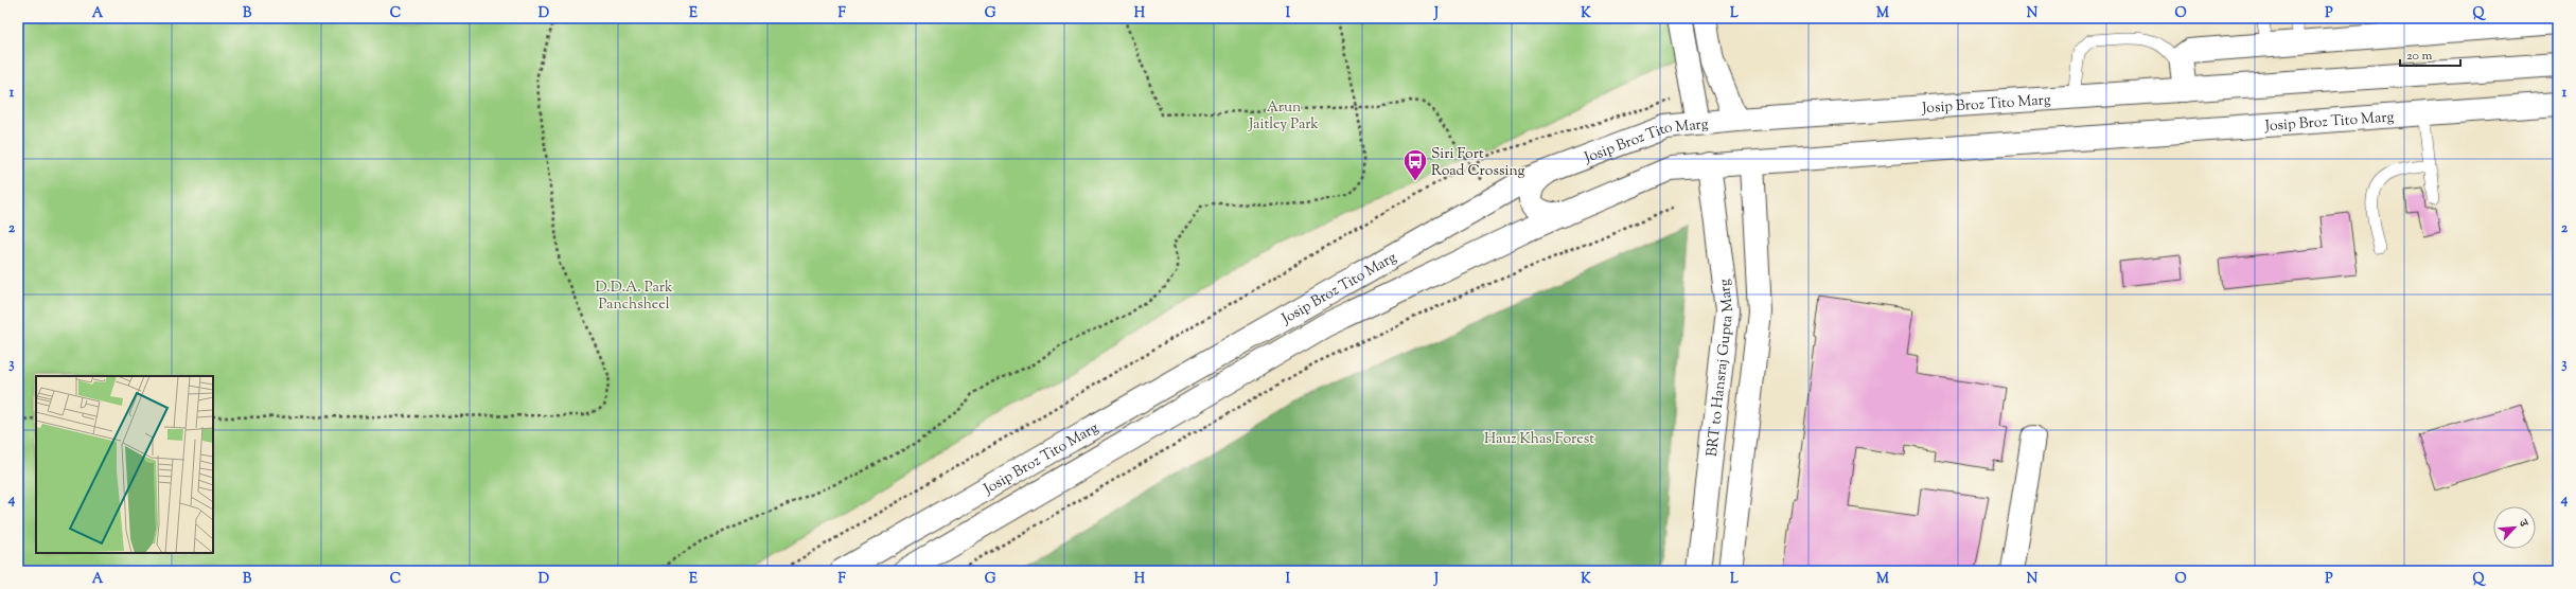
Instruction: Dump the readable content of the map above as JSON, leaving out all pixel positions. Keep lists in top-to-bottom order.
{
  "streets": {
    "main road": ["Josip Broz Tito Marg", "BRT to Hansraj Gupta Marg"]
  },
  "crossings": [
    ["Josip Broz Tito Marg", "BRT to Hansraj Gupta Marg"]
  ],
  "parks": ["Arun Jaitley Park", "D.D.A. Park Panchsheel", "Hauz Khas Forest"],
  "places": {
    "bus stop": ["Siri Fort Road Crossing"]
  },
  "scale_bar": "20 m",
  "north": "top right",
  "grid": {
    "columns": [
      "A",
      "B",
      "C",
      "D",
      "E",
      "F",
      "G",
      "H",
      "I",
      "J",
      "K",
      "L",
      "M",
      "N",
      "O",
      "P",
      "Q"
    ],
    "rows": [
      "1",
      "2",
      "3",
      "4"
    ]
  }
}
